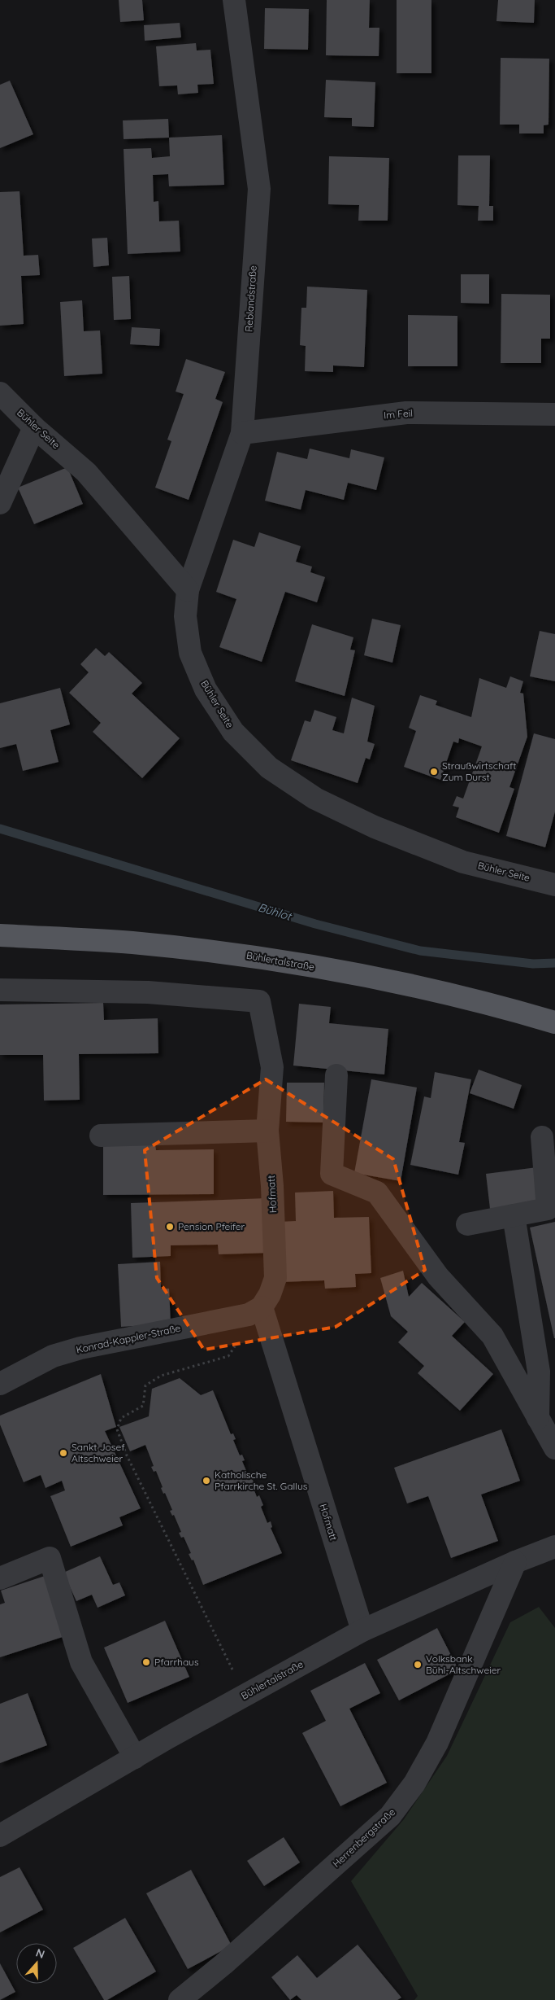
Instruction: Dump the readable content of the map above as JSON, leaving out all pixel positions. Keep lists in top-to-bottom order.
{
  "streets": {
    "main road": ["Bühlertalstraße"],
    "street": [
      "Reblandstraße",
      "Im Feil",
      "Bühler Seite",
      "Hofmatt",
      "Konrad-Kappler-Straße",
      "Herrenbergstraße"
    ]
  },
  "crossings": [
    ["Reblandstraße", "Im Feil"],
    ["Reblandstraße", "Bühler Seite"],
    ["Bühlertalstraße", "Hofmatt"],
    ["Bühlertalstraße", "Herrenbergstraße"],
    ["Hofmatt", "Konrad-Kappler-Straße"]
  ],
  "water": ["Bühlot"],
  "places": [
    "Straußwirtschaft Zum Durst",
    "Pension Pfeifer",
    "Sankt Josef Altschweier",
    "Katholische Pfarrkirche St. Gallus",
    "Pfarrhaus",
    "Volksbank Bühl-Altschweier"
  ],
  "north": "top"
}
